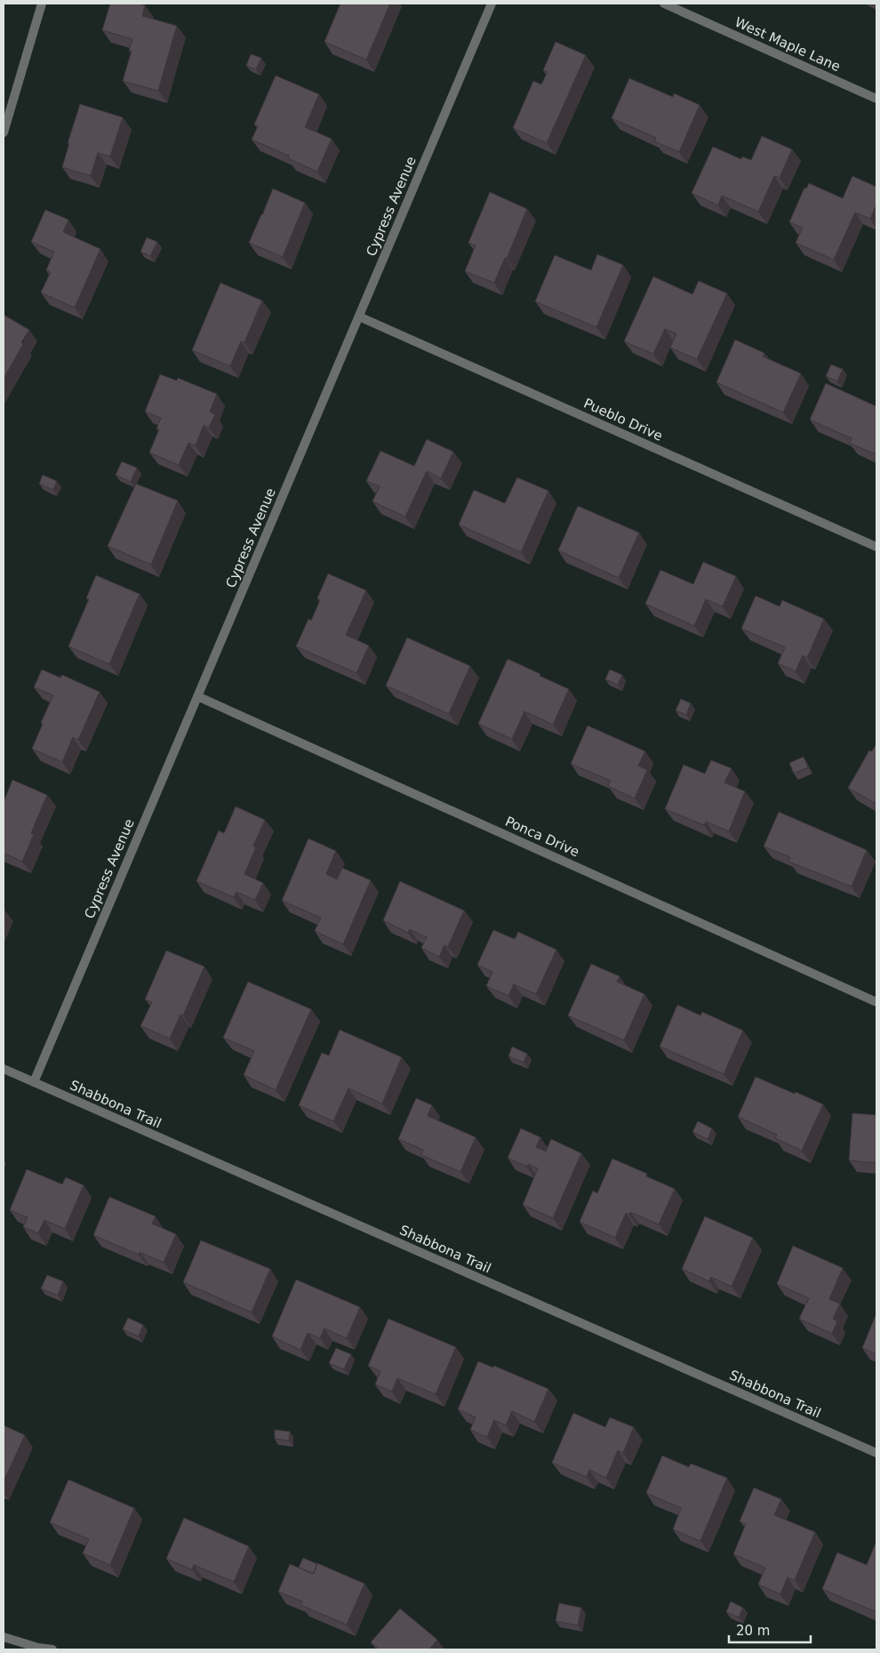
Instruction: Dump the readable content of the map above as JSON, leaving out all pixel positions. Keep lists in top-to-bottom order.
{
  "streets": {
    "street": [
      "West Maple Lane",
      "Cypress Avenue",
      "Pueblo Drive",
      "Ponca Drive",
      "Shabbona Trail"
    ]
  },
  "crossings": [
    ["Cypress Avenue", "Pueblo Drive"],
    ["Cypress Avenue", "Ponca Drive"],
    ["Cypress Avenue", "Shabbona Trail"]
  ],
  "scale_bar": "20 m"
}
